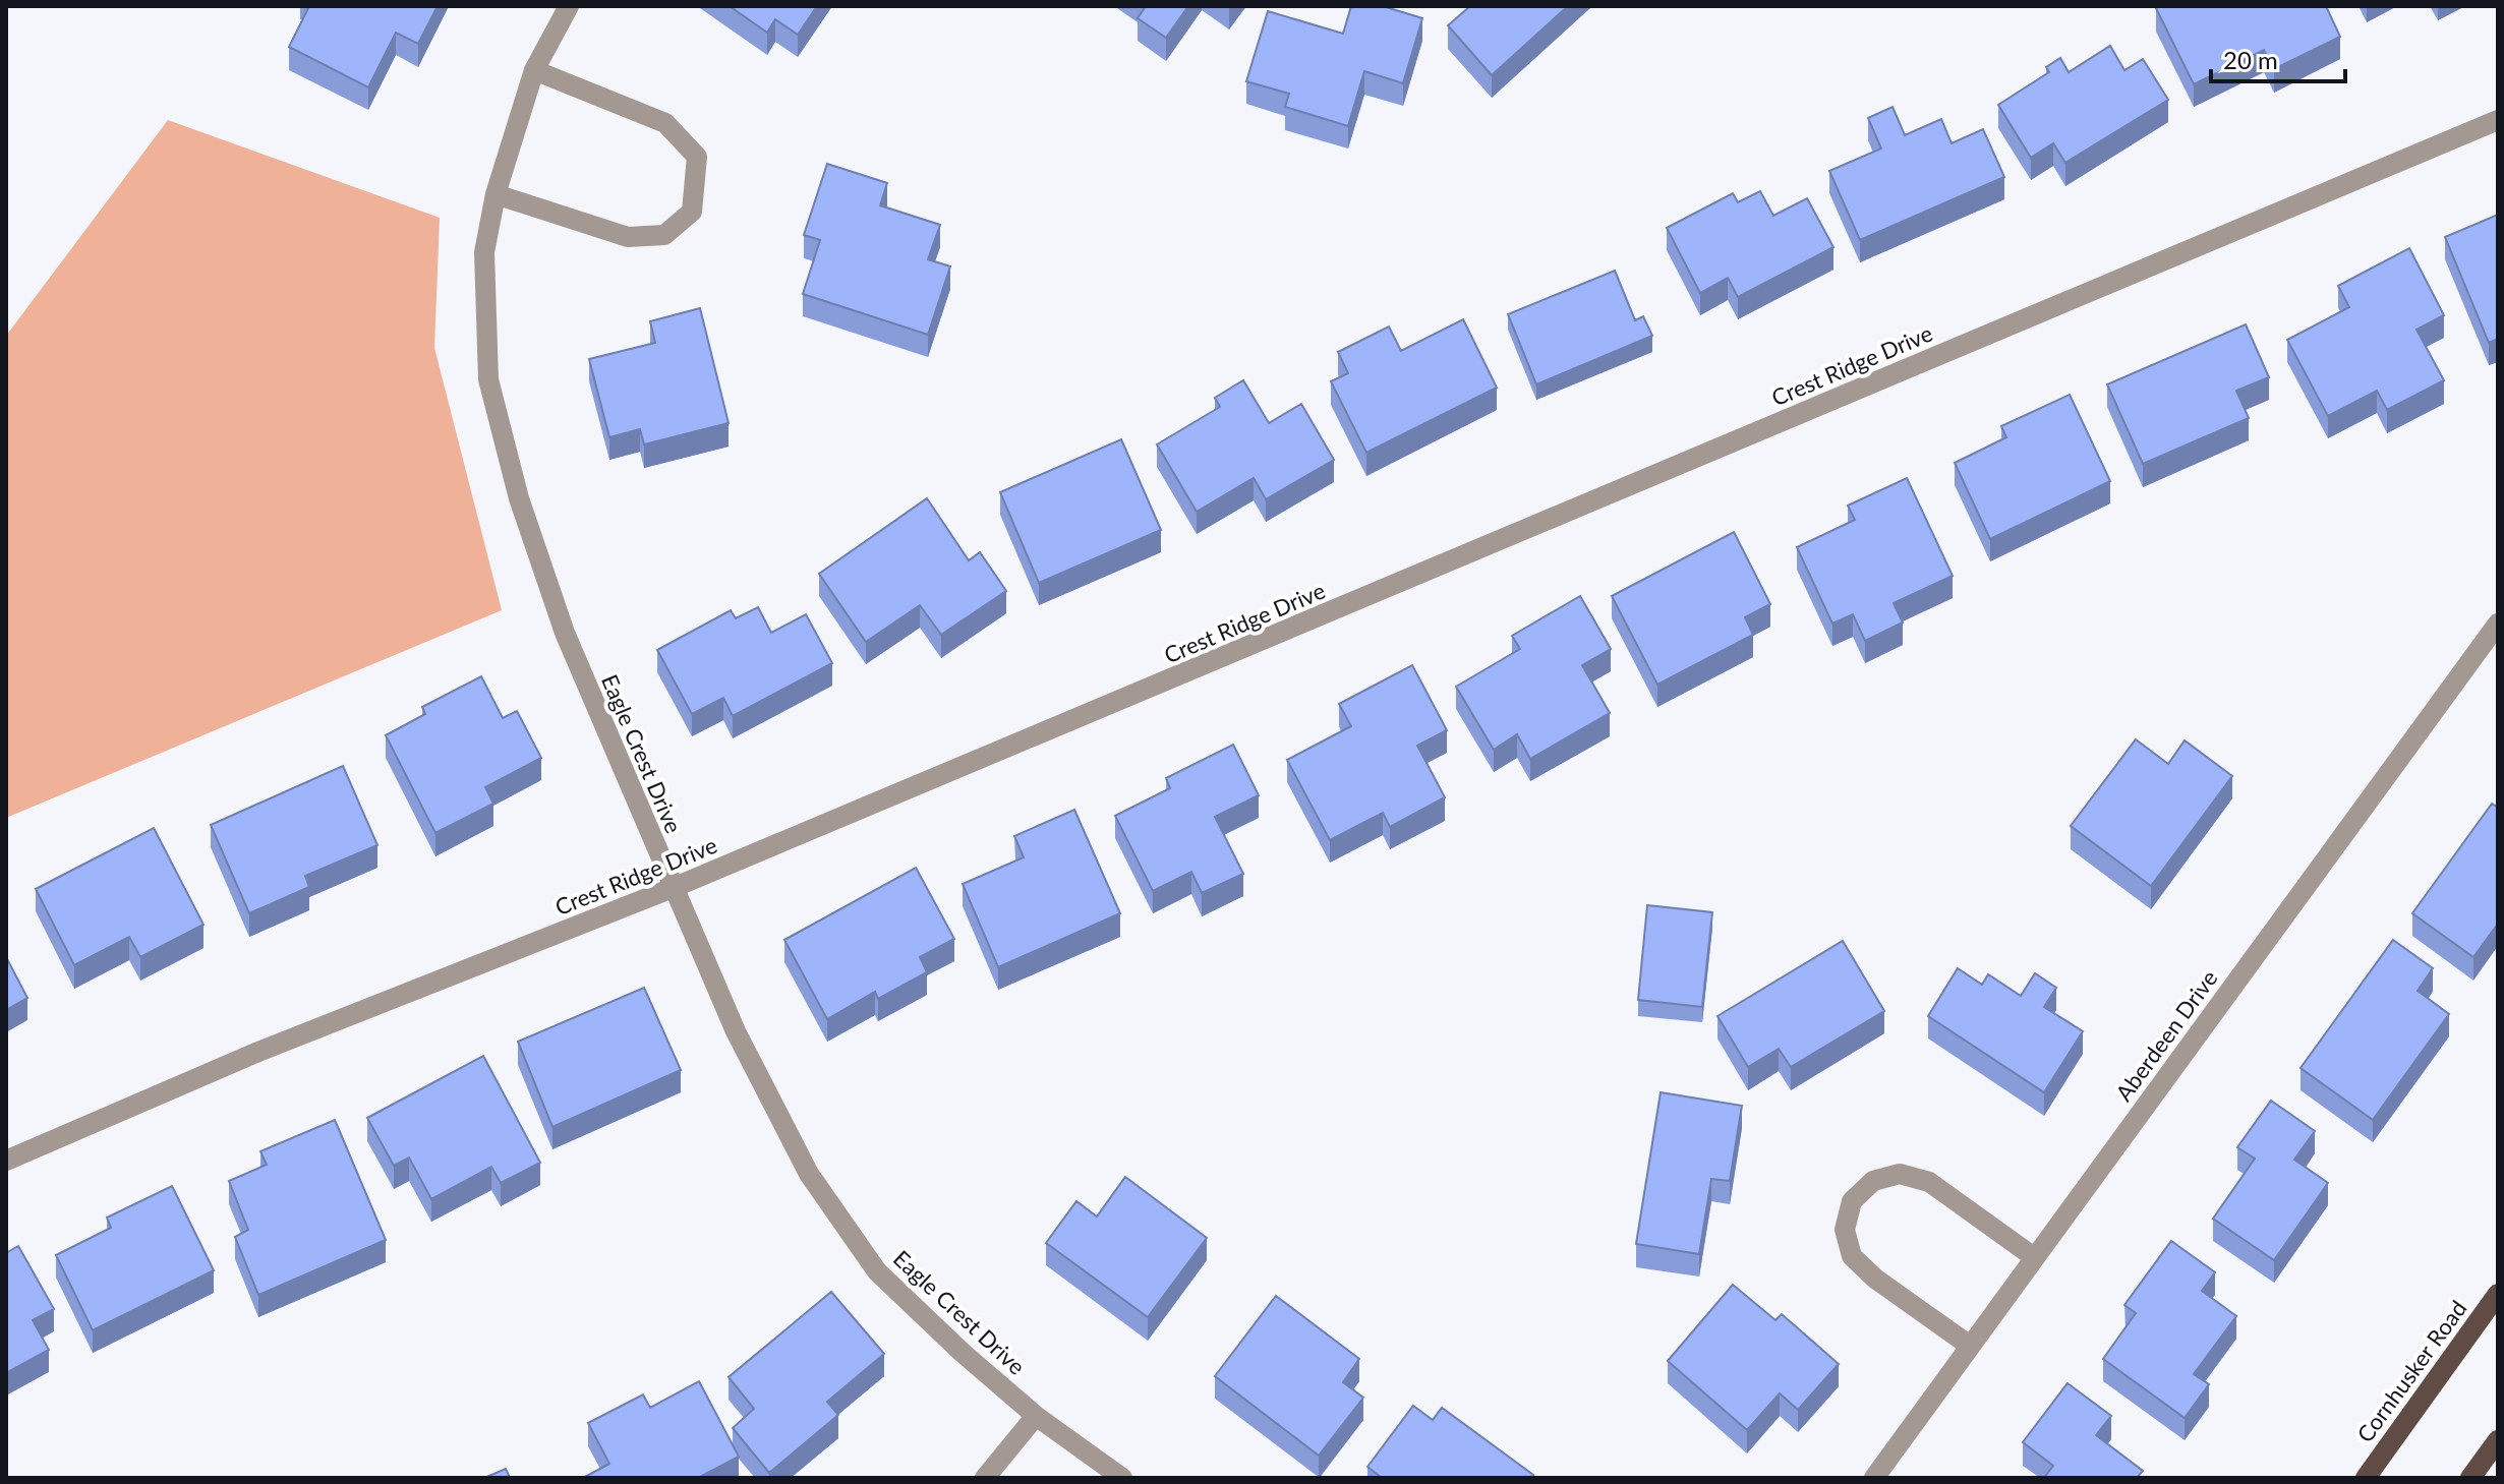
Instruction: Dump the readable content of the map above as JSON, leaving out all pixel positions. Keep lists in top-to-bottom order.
{
  "streets": {
    "main road": ["Cornhusker Road"],
    "street": ["Crest Ridge Drive", "Eagle Crest Drive", "Aberdeen Drive"]
  },
  "crossings": [
    ["Crest Ridge Drive", "Eagle Crest Drive"]
  ],
  "scale_bar": "20 m"
}
